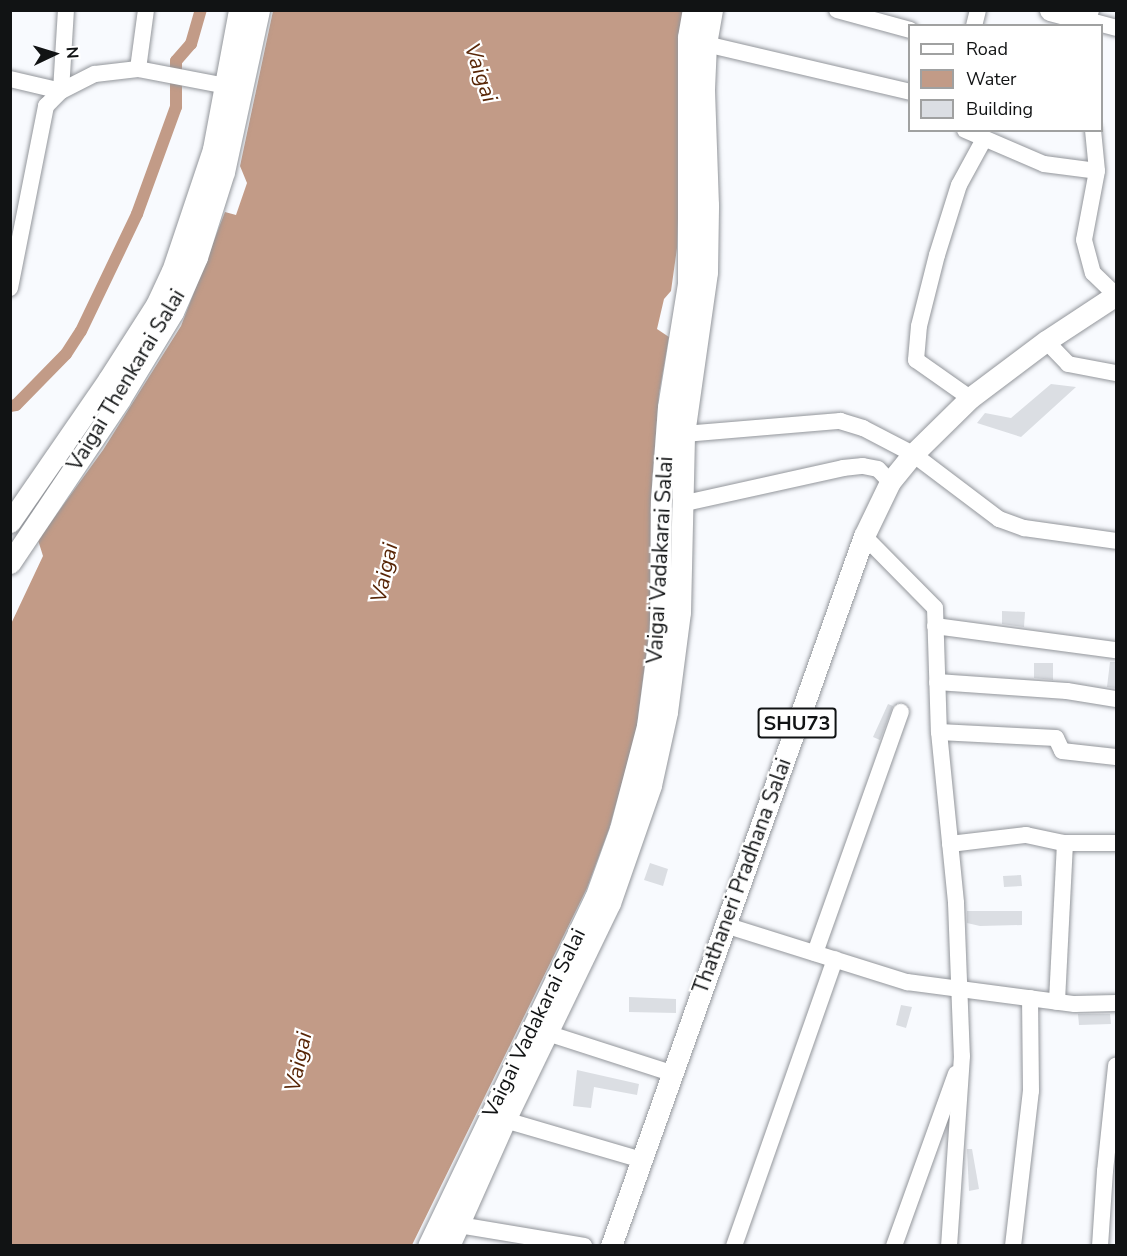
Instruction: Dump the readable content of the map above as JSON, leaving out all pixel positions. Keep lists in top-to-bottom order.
{
  "streets": {
    "main road": [
      "Vaigai Thenkarai Salai",
      "Vaigai Vadakarai Salai",
      "SHU73",
      "Thathaneri Pradhana Salai"
    ]
  },
  "water": ["Vaigai"],
  "legend": ["Road", "Water", "Building"],
  "north": "right"
}
